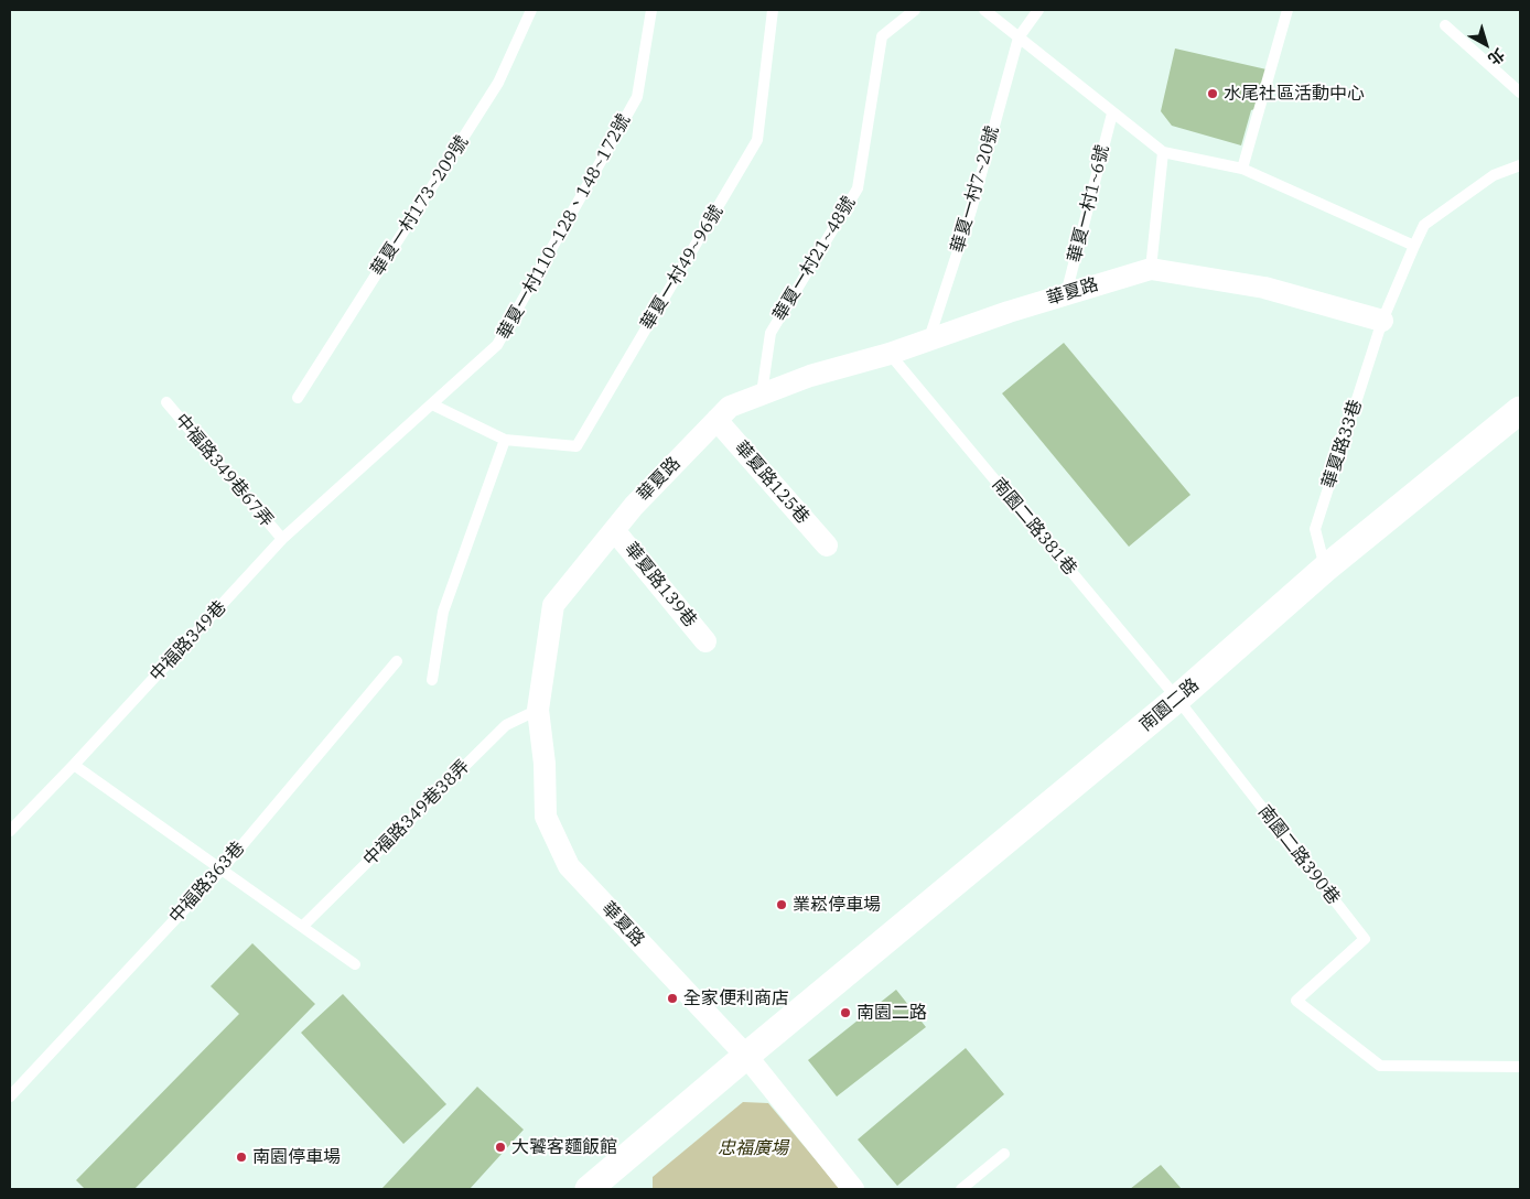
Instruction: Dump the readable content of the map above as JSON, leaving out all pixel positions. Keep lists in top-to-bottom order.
{
  "streets": {
    "street": [
      "華夏路",
      "華夏路125巷",
      "華夏路139巷",
      "南園二路"
    ],
    "lane": [
      "華夏一村7~20號",
      "華夏一村1~6號",
      "華夏一村173~209號",
      "華夏一村110~128、148~172號",
      "華夏一村21~48號",
      "華夏一村49~96號",
      "華夏路33巷",
      "中福路349巷67弄",
      "南園二路381巷",
      "中福路349巷",
      "中福路349巷38弄",
      "南園二路390巷",
      "中福路363巷"
    ]
  },
  "crossings": [
    ["華夏一村7~20號", "華夏路"],
    ["華夏一村1~6號", "華夏路"],
    ["華夏一村110~128、148~172號", "中福路349巷"],
    ["華夏一村21~48號", "華夏路"],
    ["華夏路", "華夏路33巷"],
    ["華夏路", "華夏路125巷"],
    ["華夏路", "南園二路381巷"],
    ["華夏路", "華夏路139巷"],
    ["華夏路", "南園二路"],
    ["華夏路", "中福路349巷38弄"],
    ["華夏路33巷", "南園二路"],
    ["中福路349巷67弄", "中福路349巷"],
    ["南園二路381巷", "南園二路"],
    ["南園二路381巷", "南園二路390巷"],
    ["南園二路", "南園二路390巷"]
  ],
  "parks": ["忠福廣場"],
  "places": [
    "水尾社區活動中心",
    "業崧停車場",
    "全家便利商店",
    "南園二路",
    "大饕客麵飯館",
    "南園停車場"
  ],
  "north": "bottom right"
}
